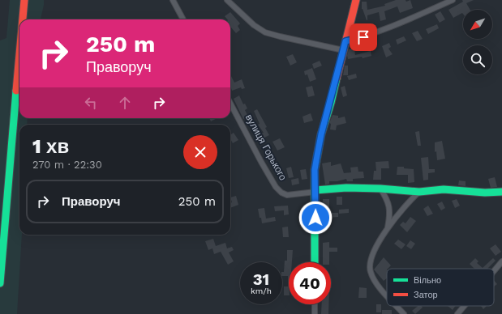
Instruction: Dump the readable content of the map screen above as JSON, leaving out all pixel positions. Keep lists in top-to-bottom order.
{
  "streets": {
    "main road": ["вулиця Горького"]
  },
  "legend": ["Вільно", "Затор"],
  "north": "bottom left",
  "page": {
    "turn": ["250 m", "Праворуч"],
    "heading": ["1 хв", "270 m · 22:30"],
    "list": [
      {
        "name": "Праворуч",
        "value": "250 m"
      }
    ],
    "speed": "31 km/h",
    "limit": "40"
  }
}
